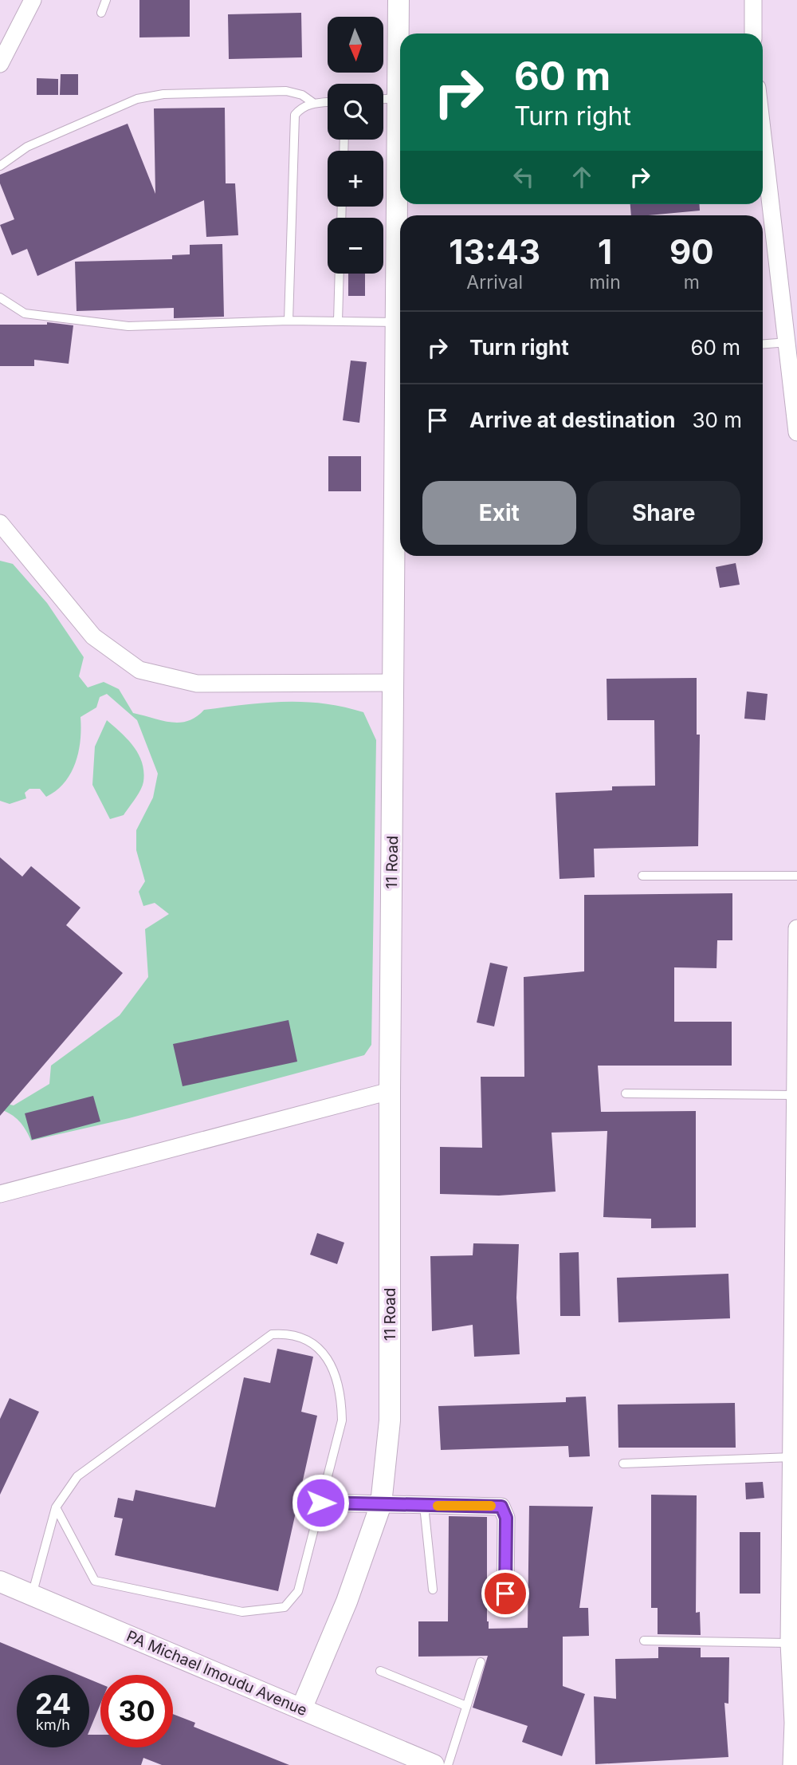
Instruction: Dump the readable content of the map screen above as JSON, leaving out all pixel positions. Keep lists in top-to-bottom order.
{
  "streets": {
    "street": ["11 Road", "PA Michael Imoudu Avenue"]
  },
  "crossings": [
    ["11 Road", "PA Michael Imoudu Avenue"]
  ],
  "north": "bottom",
  "page": {
    "map_buttons": ["+", "−"],
    "turn": ["60 m", "Turn right"],
    "eta": [
      "13:43",
      "Arrival",
      "1",
      "min",
      "90",
      "m"
    ],
    "list": [
      {
        "name": "Turn right",
        "value": "60 m"
      },
      {
        "name": "Arrive at destination",
        "value": "30 m"
      }
    ],
    "buttons": ["Exit", "Share"],
    "speed": "24 km/h",
    "limit": "30"
  }
}
